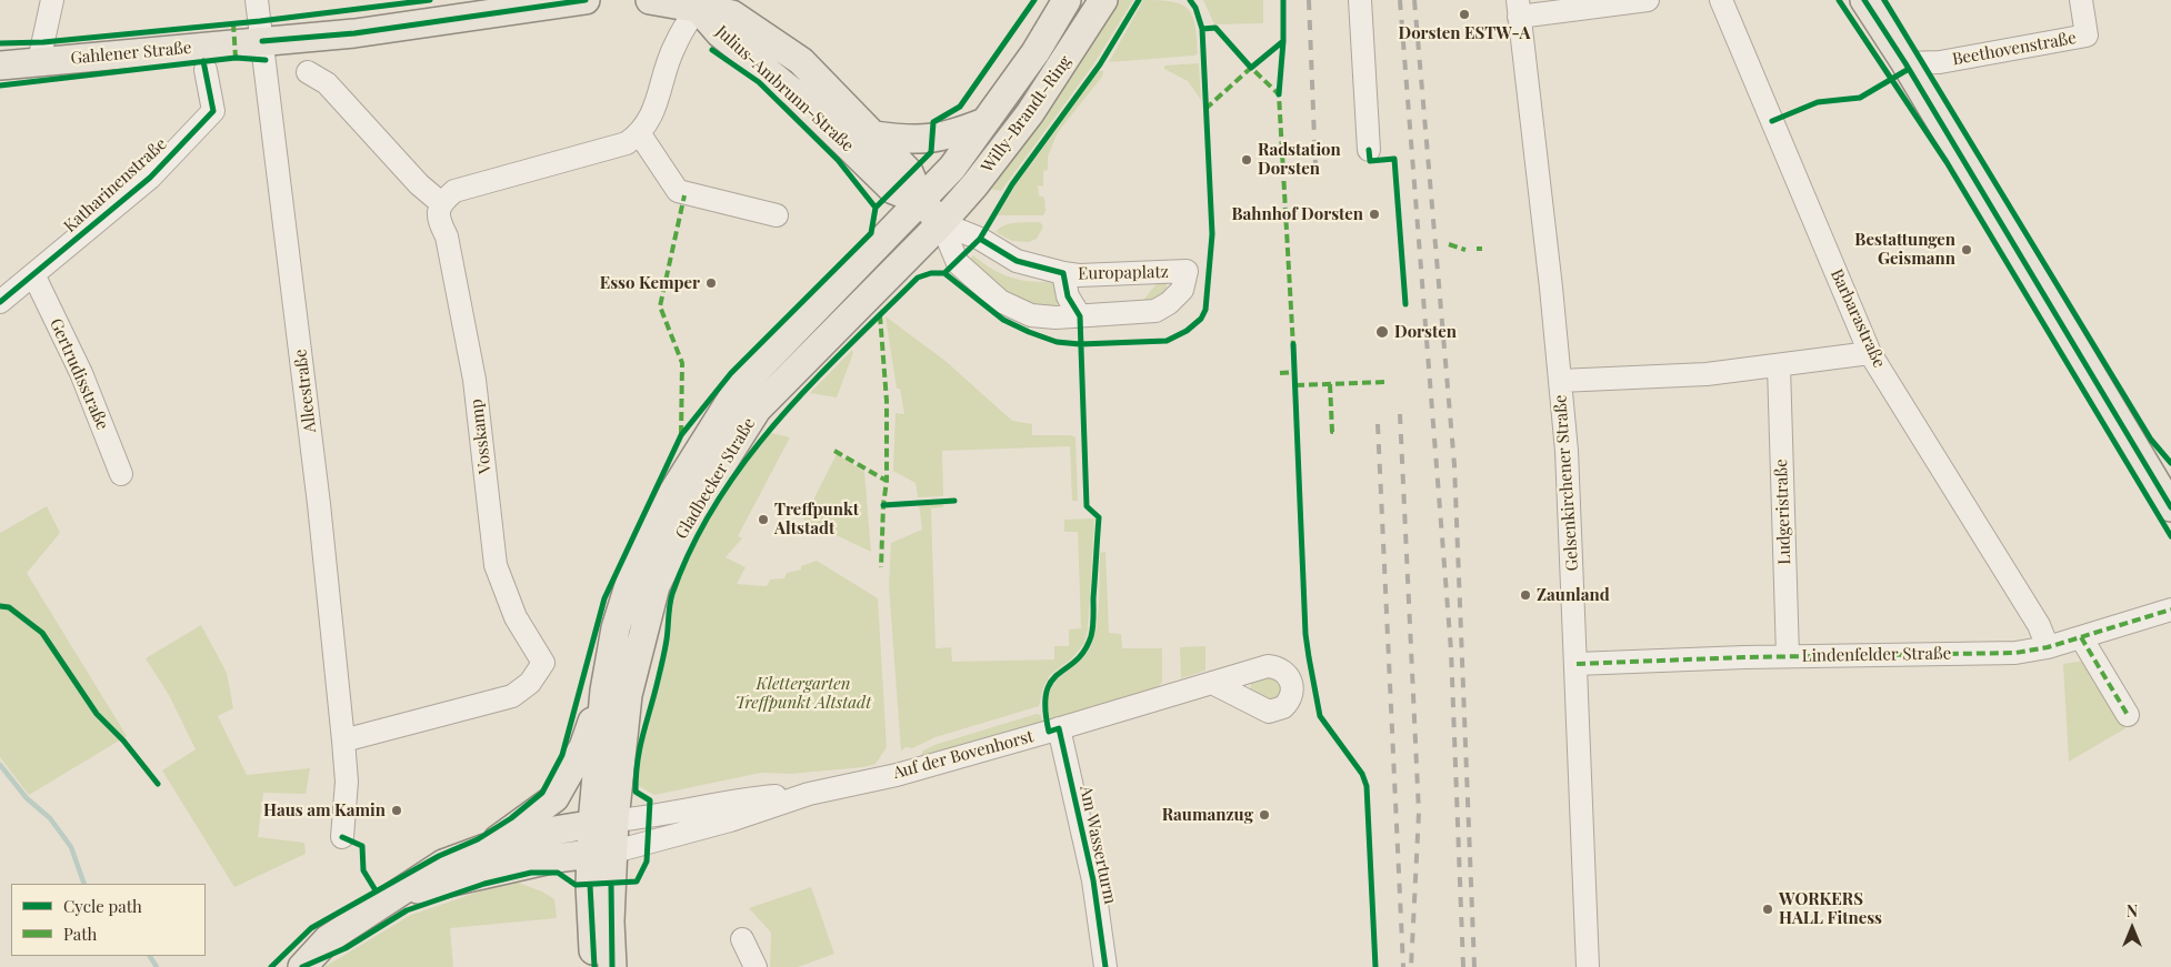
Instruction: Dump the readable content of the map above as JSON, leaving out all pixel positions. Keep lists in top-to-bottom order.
{
  "streets": {
    "main road": [
      "Gahlener Straße",
      "Julius-Ambrunn-Straße",
      "Willy-Brandt-Ring",
      "Gladbecker Straße"
    ],
    "street": [
      "Beethovenstraße",
      "Katharinenstraße",
      "Europaplatz",
      "Barbarastraße",
      "Gertrudisstraße",
      "Alleestraße",
      "Vosskamp",
      "Gelsenkirchener Straße",
      "Ludgeristraße",
      "Lindenfelder Straße",
      "Auf der Bovenhorst",
      "Am Wasserturm"
    ]
  },
  "crossings": [
    ["Gahlener Straße", "Alleestraße"],
    ["Julius-Ambrunn-Straße", "Willy-Brandt-Ring"],
    ["Julius-Ambrunn-Straße", "Gladbecker Straße"],
    ["Willy-Brandt-Ring", "Europaplatz"],
    ["Willy-Brandt-Ring", "Gladbecker Straße"],
    ["Katharinenstraße", "Gertrudisstraße"],
    ["Europaplatz", "Gladbecker Straße"],
    ["Barbarastraße", "Lindenfelder Straße"],
    ["Alleestraße", "Vosskamp"],
    ["Gladbecker Straße", "Auf der Bovenhorst"],
    ["Gelsenkirchener Straße", "Lindenfelder Straße"],
    ["Ludgeristraße", "Lindenfelder Straße"],
    ["Auf der Bovenhorst", "Am Wasserturm"]
  ],
  "parks": ["Klettergarten Treffpunkt Altstadt"],
  "places": [
    "Dorsten ESTW-A",
    "Radstation Dorsten",
    "Bahnhof Dorsten",
    "Bestattungen Geismann",
    "Esso Kemper",
    "Dorsten",
    "Treffpunkt Altstadt",
    "Zaunland",
    "Haus am Kamin",
    "Raumanzug",
    "WORKERS HALL Fitness"
  ],
  "legend": ["Cycle path", "Path"],
  "north": "top"
}
